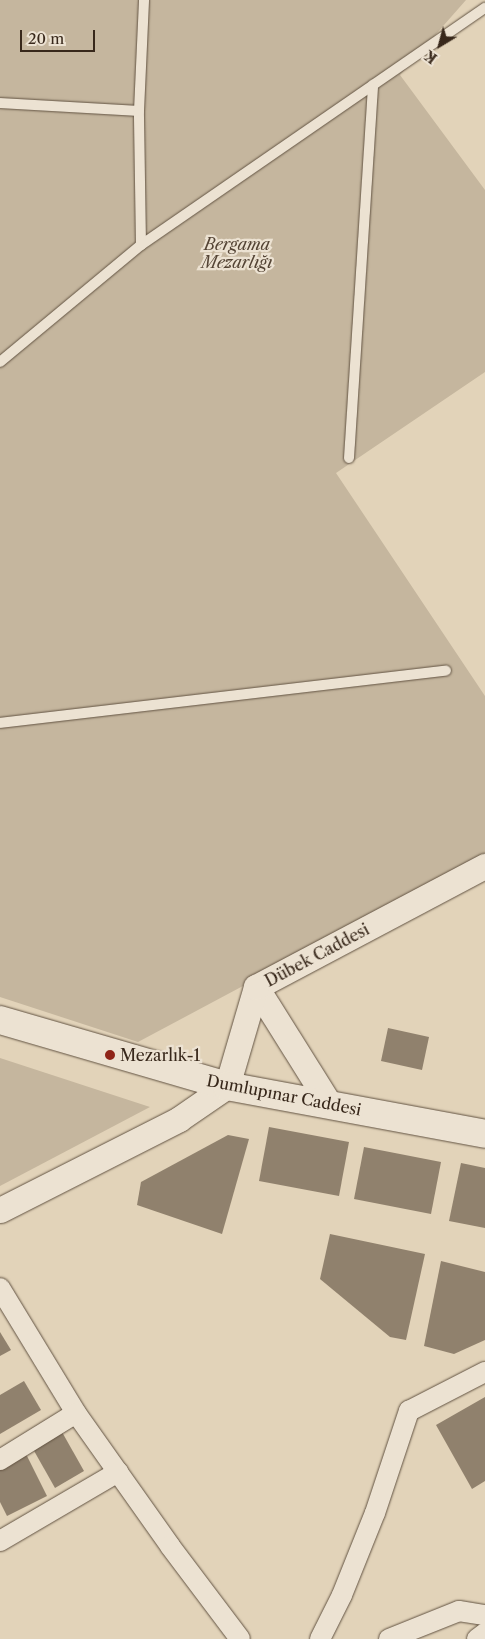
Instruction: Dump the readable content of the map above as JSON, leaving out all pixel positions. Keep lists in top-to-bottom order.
{
  "streets": {
    "main road": ["Dumlupınar Caddesi"],
    "street": ["Dübek Caddesi"]
  },
  "crossings": [
    ["Dübek Caddesi", "Dumlupınar Caddesi"]
  ],
  "parks": ["Bergama Mezarlığı"],
  "places": ["Mezarlık-1"],
  "scale_bar": "20 m",
  "north": "bottom left"
}
